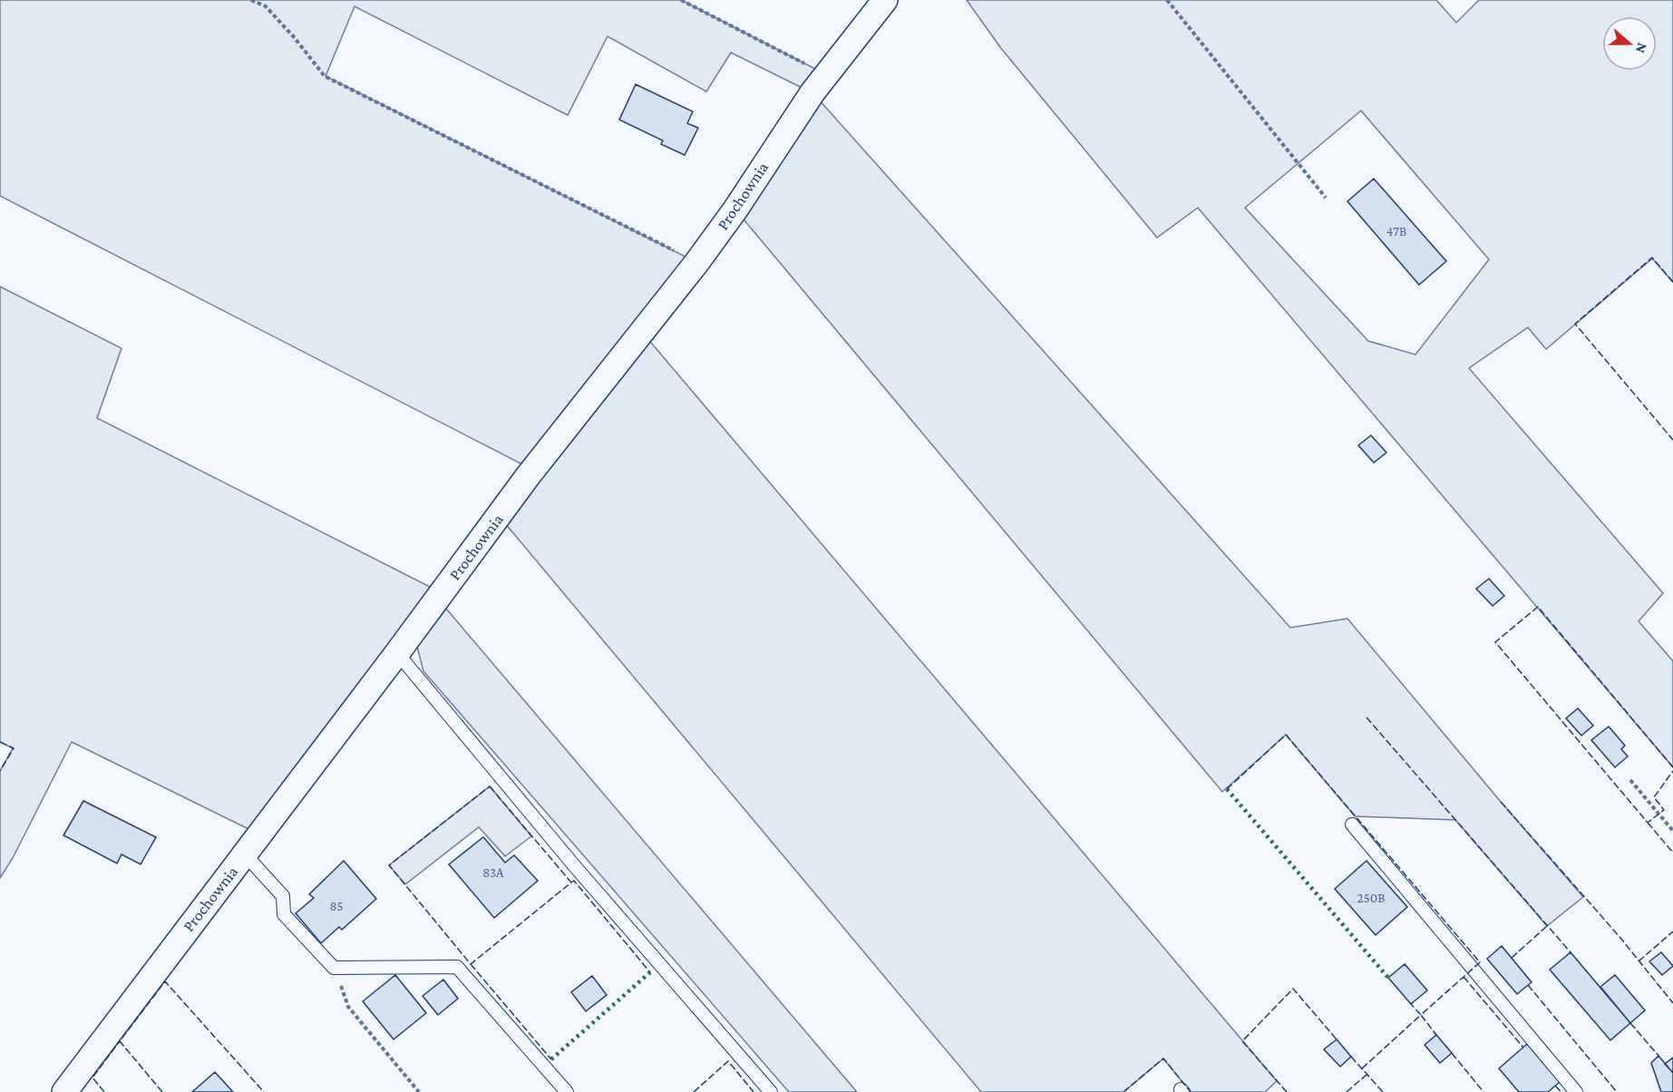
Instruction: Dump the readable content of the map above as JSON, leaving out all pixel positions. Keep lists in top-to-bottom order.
{
  "streets": {
    "street": ["Prochownia"]
  },
  "house_numbers": [
    "47B",
    "83A",
    "250B",
    "85"
  ],
  "north": "right"
}
